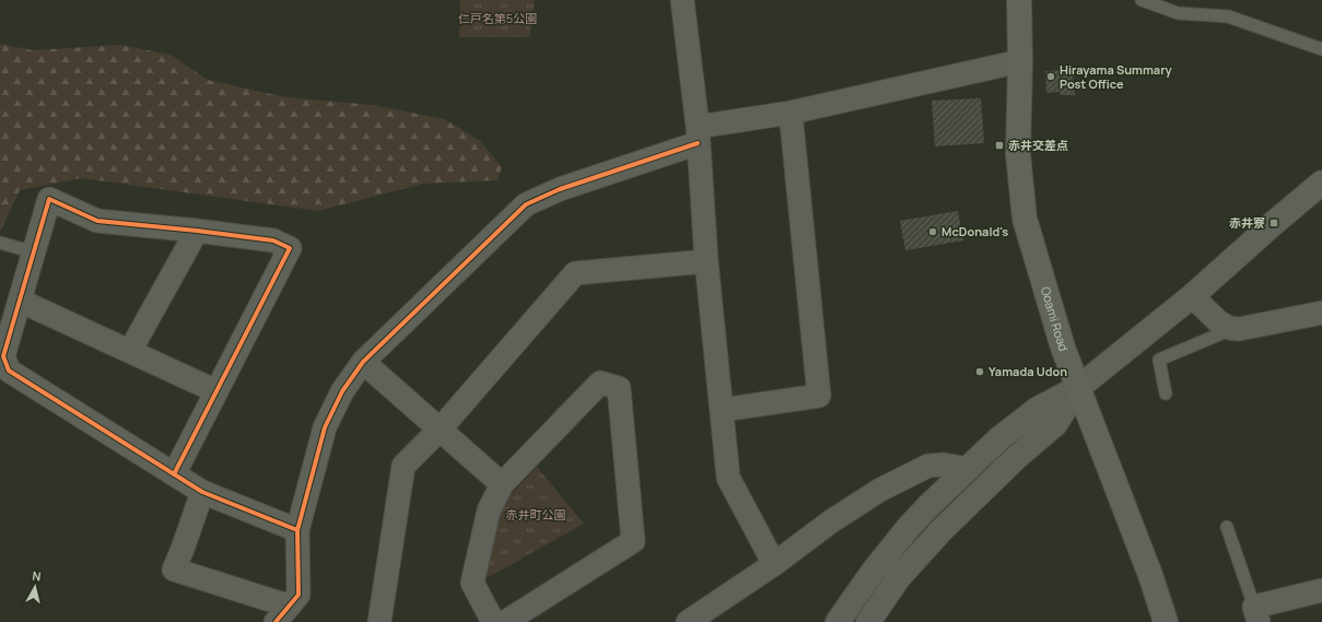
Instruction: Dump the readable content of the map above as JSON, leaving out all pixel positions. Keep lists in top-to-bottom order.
{
  "streets": {
    "main road": ["Ooami Road"]
  },
  "parks": ["仁戸名第5公園", "赤井町公園"],
  "places": {
    "other": ["Hirayama Summary Post Office", "McDonald's", "Yamada Udon"],
    "transit": ["赤井交差点", "赤井寮"]
  },
  "north": "top"
}
